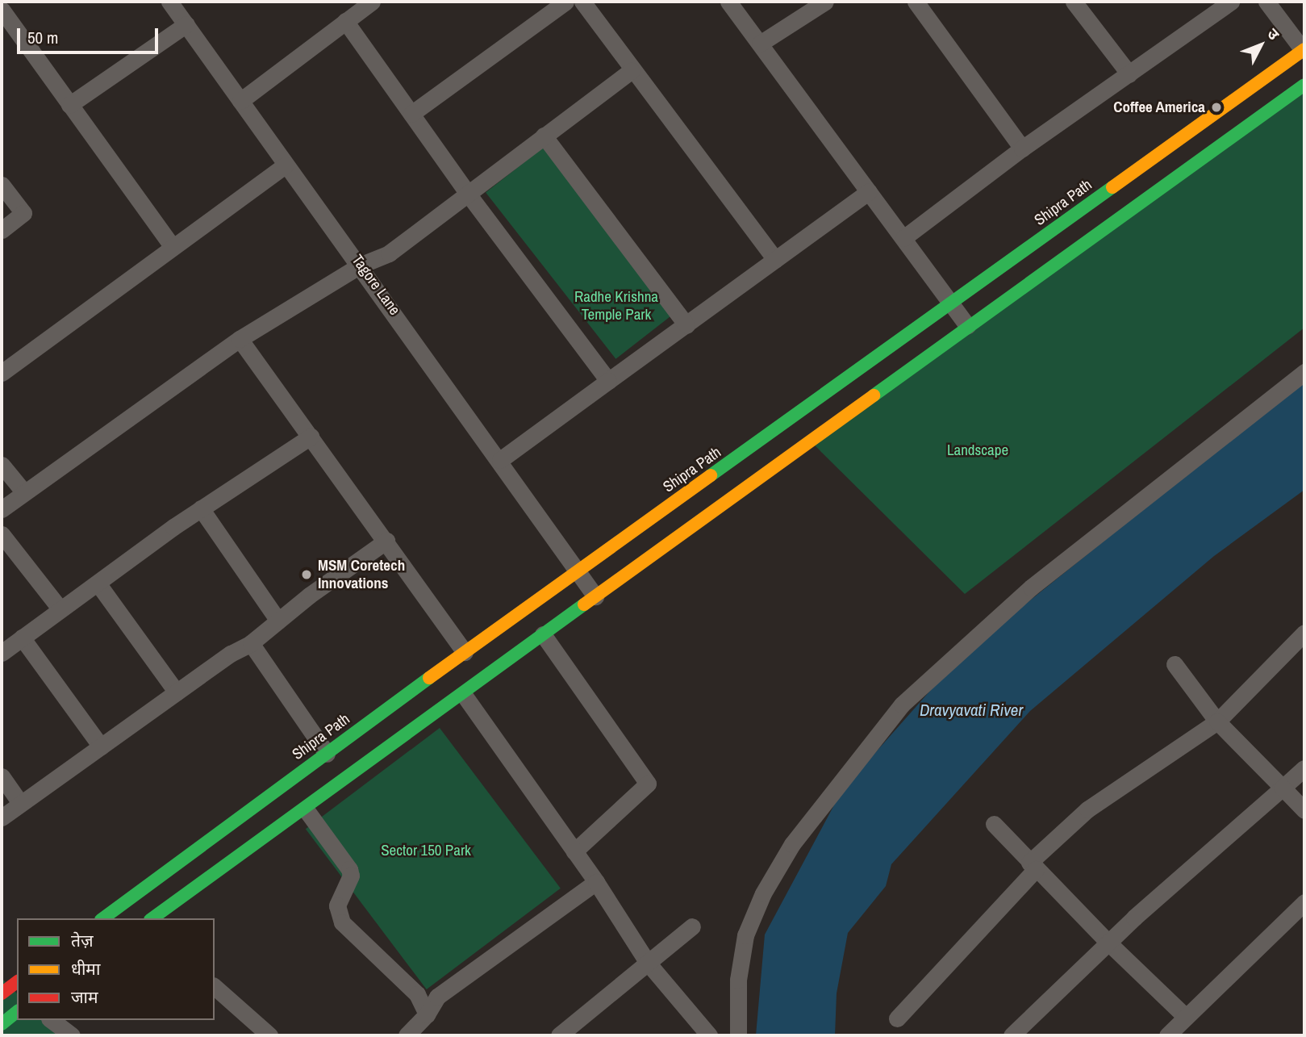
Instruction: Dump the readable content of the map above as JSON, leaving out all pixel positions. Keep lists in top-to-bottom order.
{
  "streets": {
    "street": ["Shipra Path", "Tagore Lane"]
  },
  "crossings": [
    ["Shipra Path", "Tagore Lane"]
  ],
  "water": ["Dravyavati River"],
  "parks": ["Radhe Krishna Temple Park", "Landscape", "Sector 150 Park"],
  "places": ["Coffee America", "MSM Coretech Innovations"],
  "legend": ["तेज़", "धीमा", "जाम"],
  "scale_bar": "50 m",
  "north": "top right"
}
